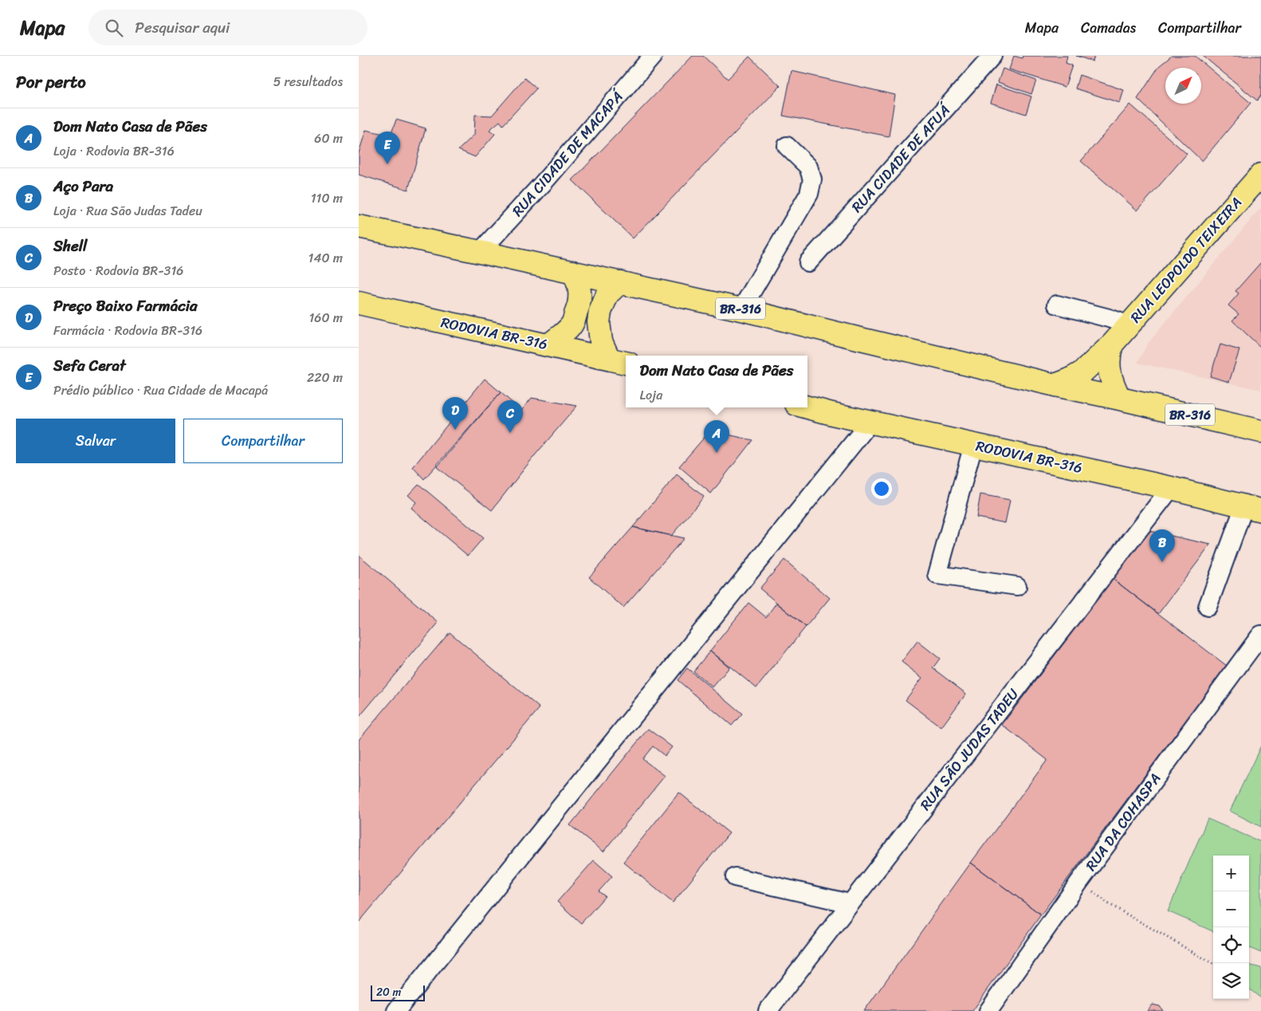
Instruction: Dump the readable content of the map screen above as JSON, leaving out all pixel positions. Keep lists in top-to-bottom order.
{
  "streets": {
    "main road": ["RUA LEOPOLDO TEIXEIRA", "BR-316", "RODOVIA BR-316"],
    "street": [
      "RUA CIDADE DE MACAPÁ",
      "RUA CIDADE DE AFUÁ",
      "RUA SÃO JUDAS TADEU",
      "RUA DA COHASPA"
    ]
  },
  "crossings": [
    ["RUA CIDADE DE MACAPÁ", "BR-316"],
    ["RUA LEOPOLDO TEIXEIRA", "BR-316"],
    ["RODOVIA BR-316", "RUA SÃO JUDAS TADEU"]
  ],
  "scale_bar": "20 m",
  "north": "top right",
  "page": {
    "header": "Mapa",
    "search": "Pesquisar aqui",
    "nav": ["Mapa", "Camadas", "Compartilhar"],
    "heading": ["Por perto", "5 resultados"],
    "list": [
      {
        "mark": "A",
        "name": "Dom Nato Casa de Pães",
        "note": "Loja · Rodovia BR-316",
        "value": "60 m"
      },
      {
        "mark": "B",
        "name": "Aço Para",
        "note": "Loja · Rua São Judas Tadeu",
        "value": "110 m"
      },
      {
        "mark": "C",
        "name": "Shell",
        "note": "Posto · Rodovia BR-316",
        "value": "140 m"
      },
      {
        "mark": "D",
        "name": "Preço Baixo Farmácia",
        "note": "Farmácia · Rodovia BR-316",
        "value": "160 m"
      },
      {
        "mark": "E",
        "name": "Sefa Cerat",
        "note": "Prédio público · Rua Cidade de Macapá",
        "value": "220 m"
      }
    ],
    "pins": [
      "E",
      "D",
      "C",
      "A",
      "B"
    ],
    "popup": ["Dom Nato Casa de Pães", "Loja"],
    "buttons": ["Salvar", "Compartilhar"],
    "map_buttons": ["+", "−"],
    "scale": "20 m"
  }
}
